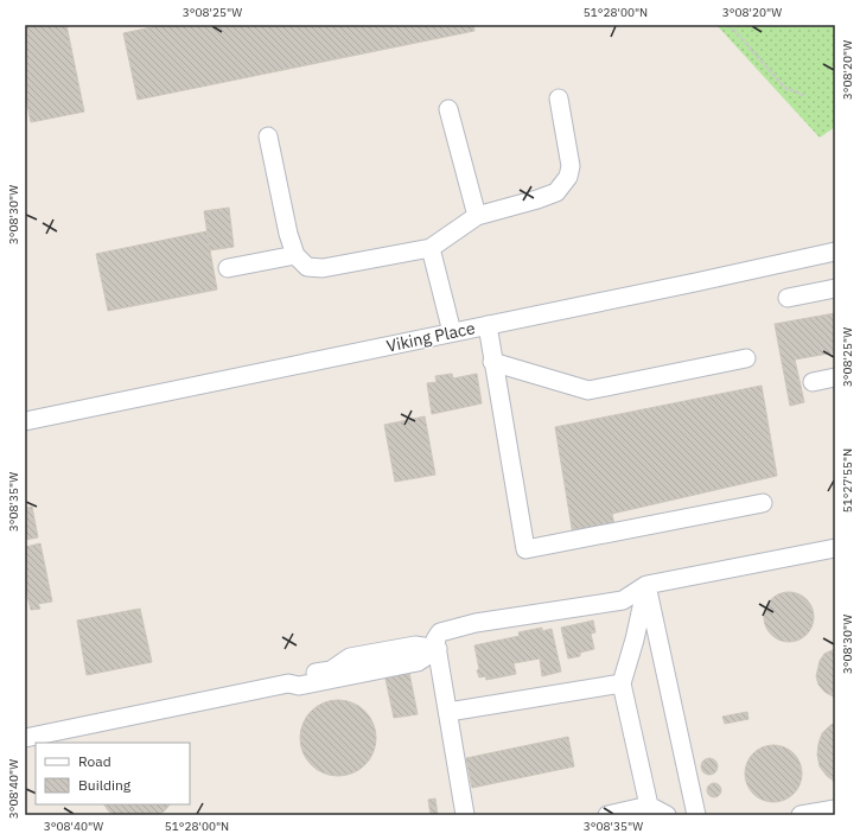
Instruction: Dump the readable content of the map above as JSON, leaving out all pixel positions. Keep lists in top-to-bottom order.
{
  "streets": {
    "street": ["Viking Place"]
  },
  "legend": ["Road", "Building"],
  "coordinates": [
    "3°08'25\"W",
    "51°28'00\"N",
    "3°08'20\"W",
    "3°08'30\"W",
    "51°27'55\"N",
    "3°08'35\"W",
    "3°08'40\"W"
  ]
}
